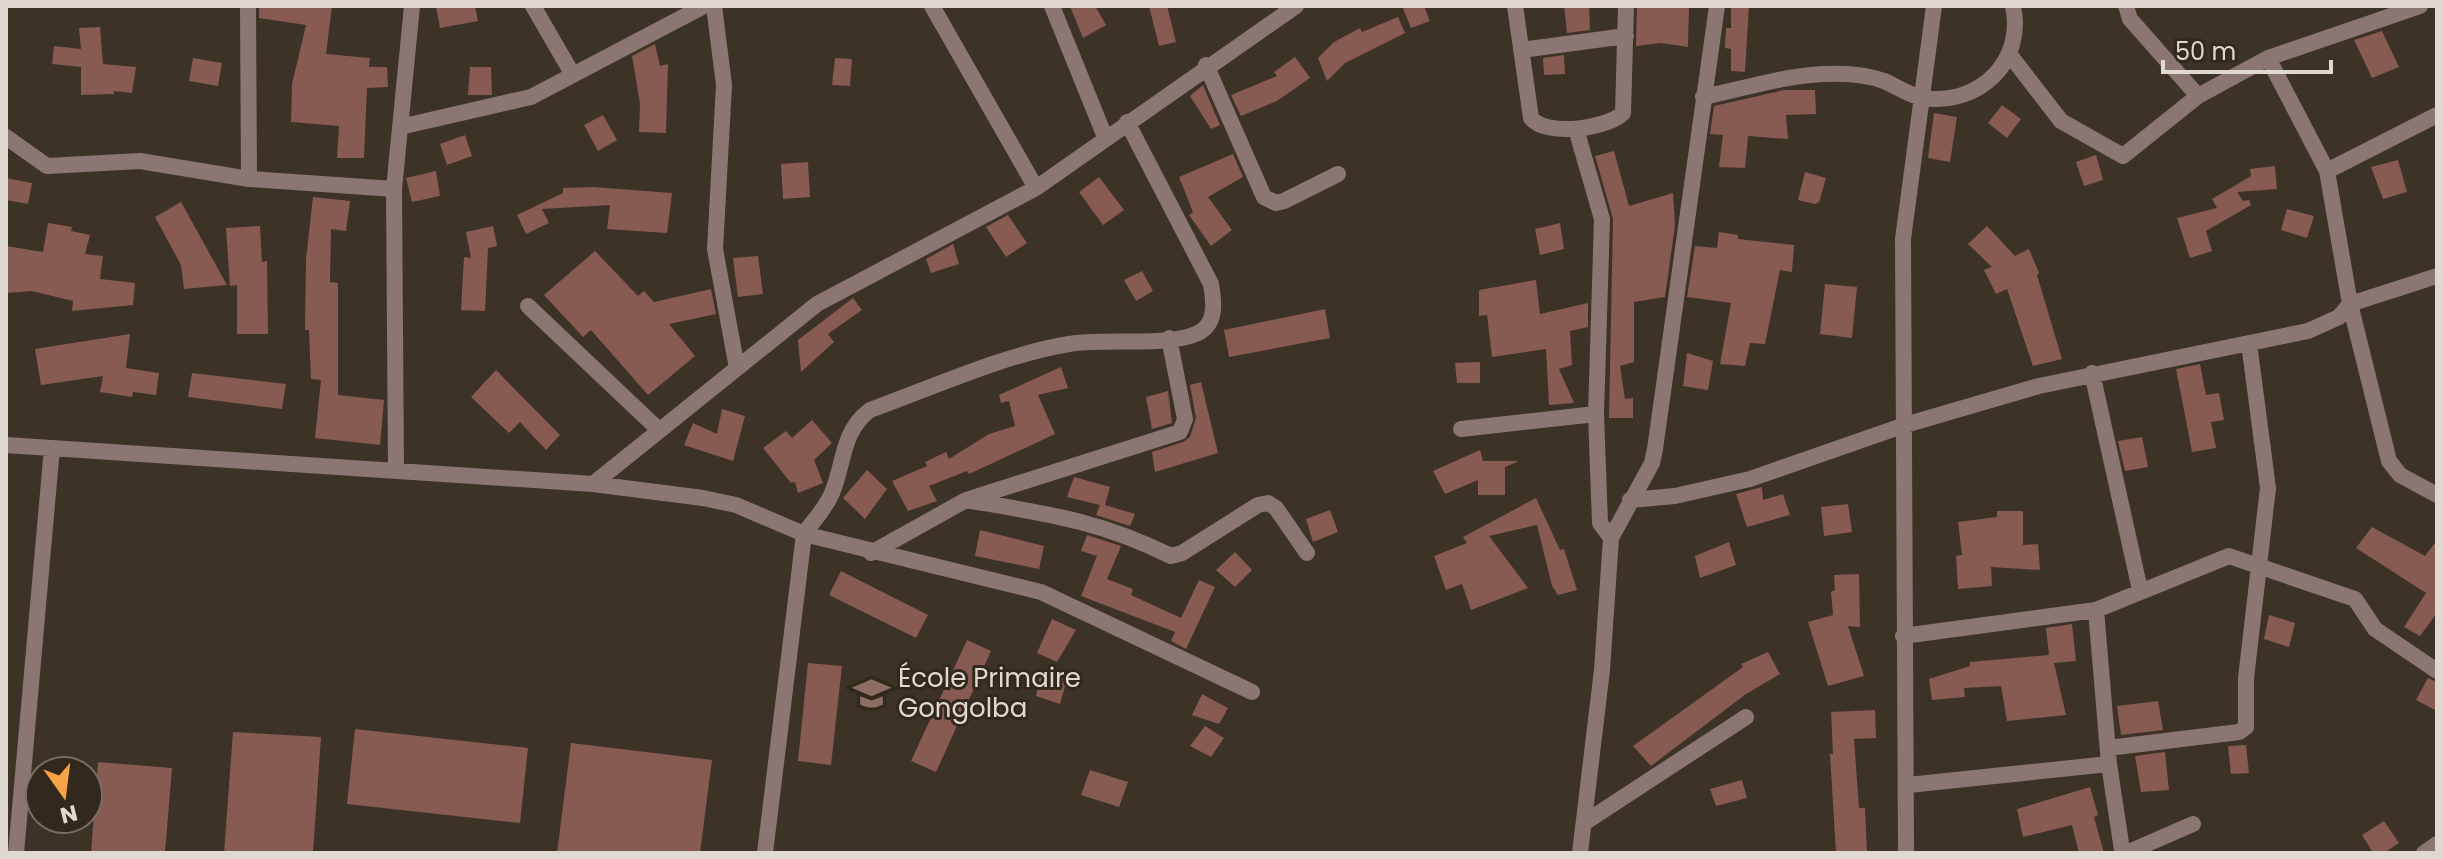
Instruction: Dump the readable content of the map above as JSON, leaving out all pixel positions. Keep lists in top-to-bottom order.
{
  "places": {
    "school or university": ["École Primaire Gongolba"]
  },
  "scale_bar": "50 m",
  "north": "bottom"
}
